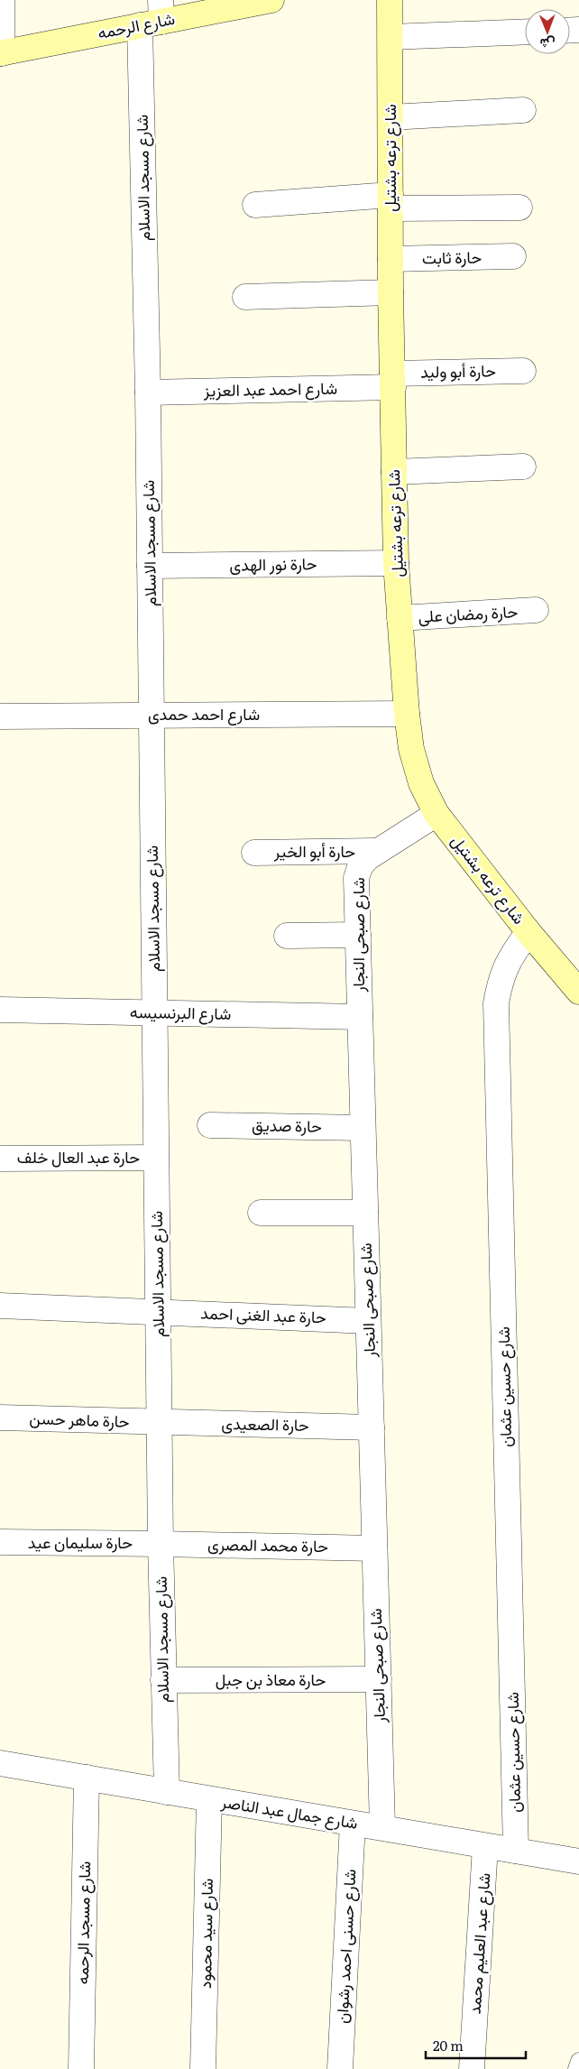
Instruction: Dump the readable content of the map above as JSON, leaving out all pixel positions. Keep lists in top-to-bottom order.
{
  "streets": {
    "street": [
      "شارع الرحمه",
      "شارع ترعه بشتيل",
      "شارع مسجد الاسلام",
      "حارة ثابت",
      "حارة أبو وليد",
      "شارع احمد عبد العزيز",
      "حارة نور الهدى",
      "حارة رمضان على",
      "شارع احمد حمدى",
      "حارة أبو الخير",
      "شارع صبحى النجار",
      "شارع البرنسيسه",
      "حارة صديق",
      "حارة عبد العال خلف",
      "حارة عبد الغنى احمد",
      "شارع حسين عثمان",
      "حارة ماهر حسن",
      "حارة الصعيدى",
      "حارة سليمان عيد",
      "حارة محمد المصرى",
      "حارة معاذ بن جبل",
      "شارع جمال عبد الناصر",
      "شارع مسجد الرحمه",
      "شارع سيد محمود",
      "شارع عبد العليم محمد",
      "شارع حسنى احمد رشوان"
    ]
  },
  "crossings": [
    ["شارع الرحمه", "شارع مسجد الاسلام"],
    ["شارع ترعه بشتيل", "حارة ثابت"],
    ["شارع ترعه بشتيل", "حارة أبو وليد"],
    ["شارع ترعه بشتيل", "شارع احمد عبد العزيز"],
    ["شارع ترعه بشتيل", "حارة نور الهدى"],
    ["شارع ترعه بشتيل", "حارة رمضان على"],
    ["شارع ترعه بشتيل", "شارع احمد حمدى"],
    ["شارع ترعه بشتيل", "شارع صبحى النجار"],
    ["شارع ترعه بشتيل", "شارع حسين عثمان"],
    ["شارع مسجد الاسلام", "شارع احمد عبد العزيز"],
    ["شارع مسجد الاسلام", "حارة نور الهدى"],
    ["شارع مسجد الاسلام", "شارع احمد حمدى"],
    ["شارع مسجد الاسلام", "شارع البرنسيسه"],
    ["شارع مسجد الاسلام", "حارة عبد العال خلف"],
    ["شارع مسجد الاسلام", "حارة عبد الغنى احمد"],
    ["شارع مسجد الاسلام", "حارة ماهر حسن"],
    ["شارع مسجد الاسلام", "حارة الصعيدى"],
    ["شارع مسجد الاسلام", "حارة سليمان عيد"],
    ["شارع مسجد الاسلام", "حارة محمد المصرى"],
    ["شارع مسجد الاسلام", "حارة معاذ بن جبل"],
    ["شارع مسجد الاسلام", "شارع جمال عبد الناصر"],
    ["حارة أبو وليد", "شارع احمد عبد العزيز"],
    ["حارة أبو الخير", "شارع صبحى النجار"],
    ["شارع صبحى النجار", "شارع البرنسيسه"],
    ["شارع صبحى النجار", "حارة صديق"],
    ["شارع صبحى النجار", "حارة عبد الغنى احمد"],
    ["شارع صبحى النجار", "حارة الصعيدى"],
    ["شارع صبحى النجار", "حارة محمد المصرى"],
    ["شارع صبحى النجار", "حارة معاذ بن جبل"],
    ["شارع صبحى النجار", "شارع جمال عبد الناصر"],
    ["شارع حسين عثمان", "شارع جمال عبد الناصر"],
    ["حارة ماهر حسن", "حارة الصعيدى"],
    ["حارة سليمان عيد", "حارة محمد المصرى"],
    ["شارع جمال عبد الناصر", "شارع مسجد الرحمه"],
    ["شارع جمال عبد الناصر", "شارع سيد محمود"],
    ["شارع جمال عبد الناصر", "شارع عبد العليم محمد"],
    ["شارع جمال عبد الناصر", "شارع حسنى احمد رشوان"]
  ],
  "scale_bar": "20 m",
  "north": "bottom"
}
